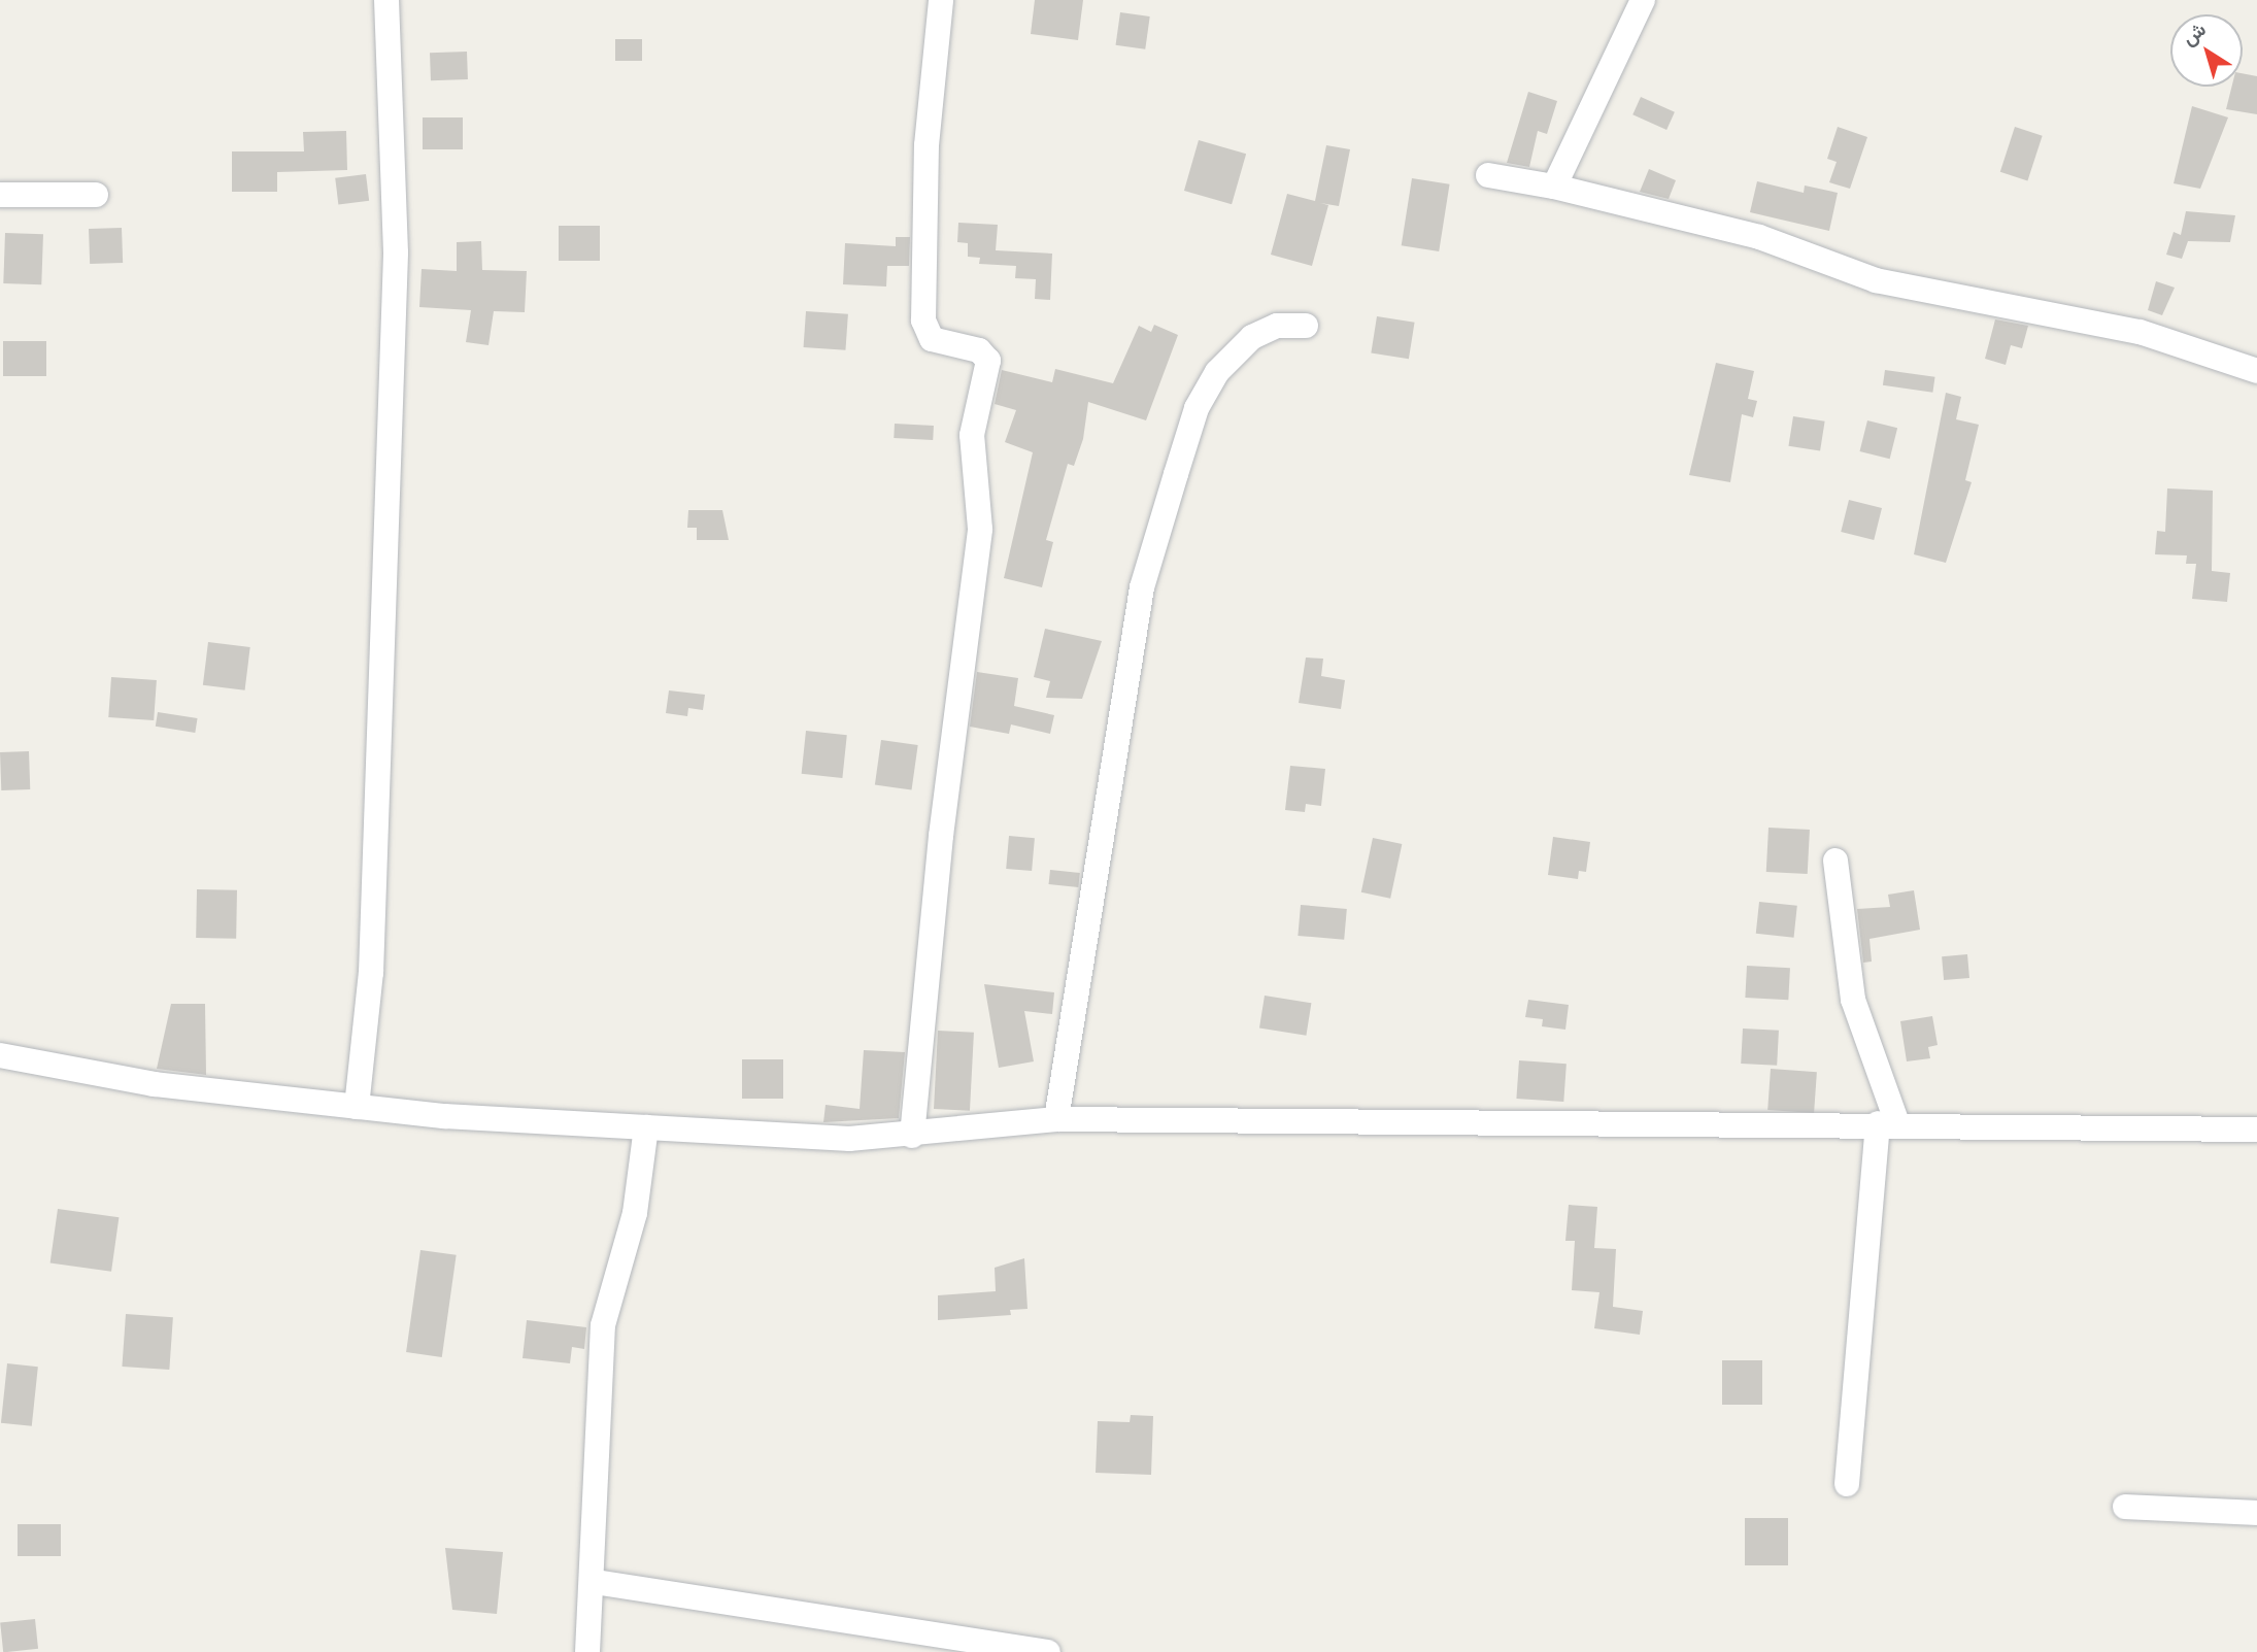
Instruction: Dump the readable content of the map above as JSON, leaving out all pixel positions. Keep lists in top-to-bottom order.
{
  "north": "top left"
}
